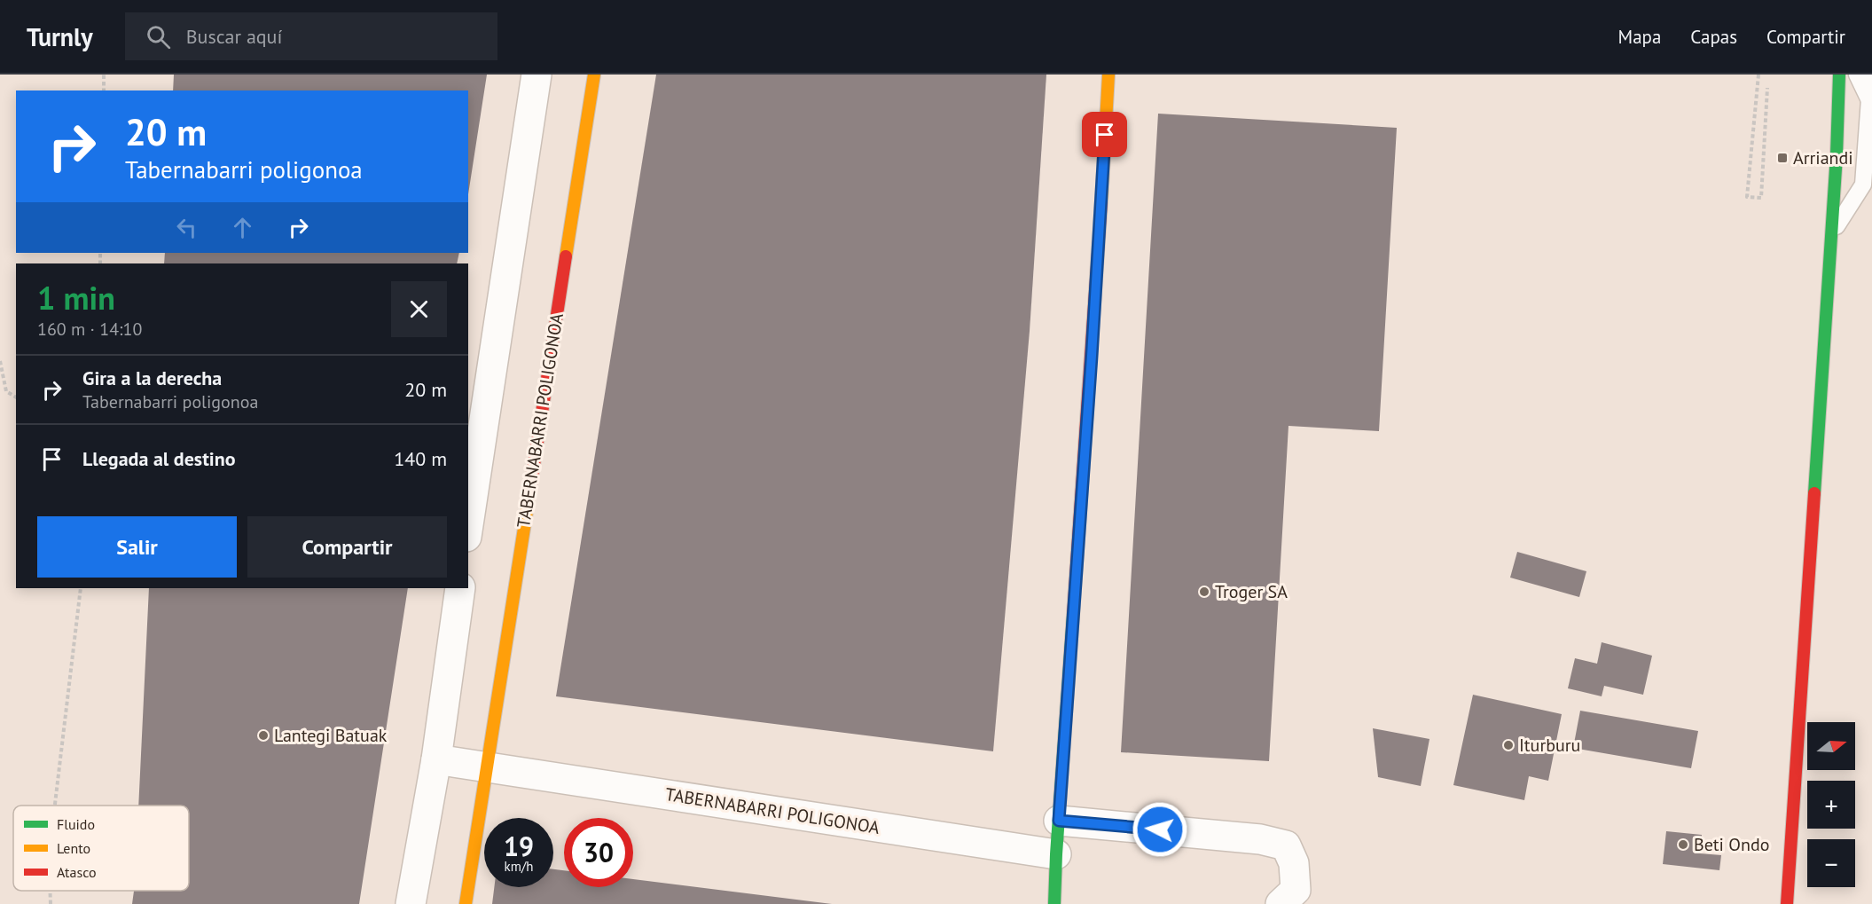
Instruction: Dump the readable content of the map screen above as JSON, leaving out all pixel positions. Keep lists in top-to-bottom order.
{
  "streets": {
    "main road": ["TABERNABARRI POLIGONOA"]
  },
  "places": {
    "transit": ["Arriandi"],
    "other": [
      "Troger SA",
      "Lantegi Batuak",
      "Iturburu",
      "Beti Ondo"
    ]
  },
  "legend": ["Fluido", "Lento", "Atasco"],
  "north": "right",
  "page": {
    "header": "Turnly",
    "search": "Buscar aquí",
    "nav": ["Mapa", "Capas", "Compartir"],
    "turn": ["20 m", "Tabernabarri poligonoa"],
    "heading": ["1 min", "160 m · 14:10"],
    "list": [
      {
        "name": "Gira a la derecha",
        "note": "Tabernabarri poligonoa",
        "value": "20 m"
      },
      {
        "name": "Llegada al destino",
        "value": "140 m"
      }
    ],
    "buttons": ["Salir", "Compartir"],
    "map_buttons": ["+", "−"],
    "speed": "19 km/h",
    "limit": "30"
  }
}
